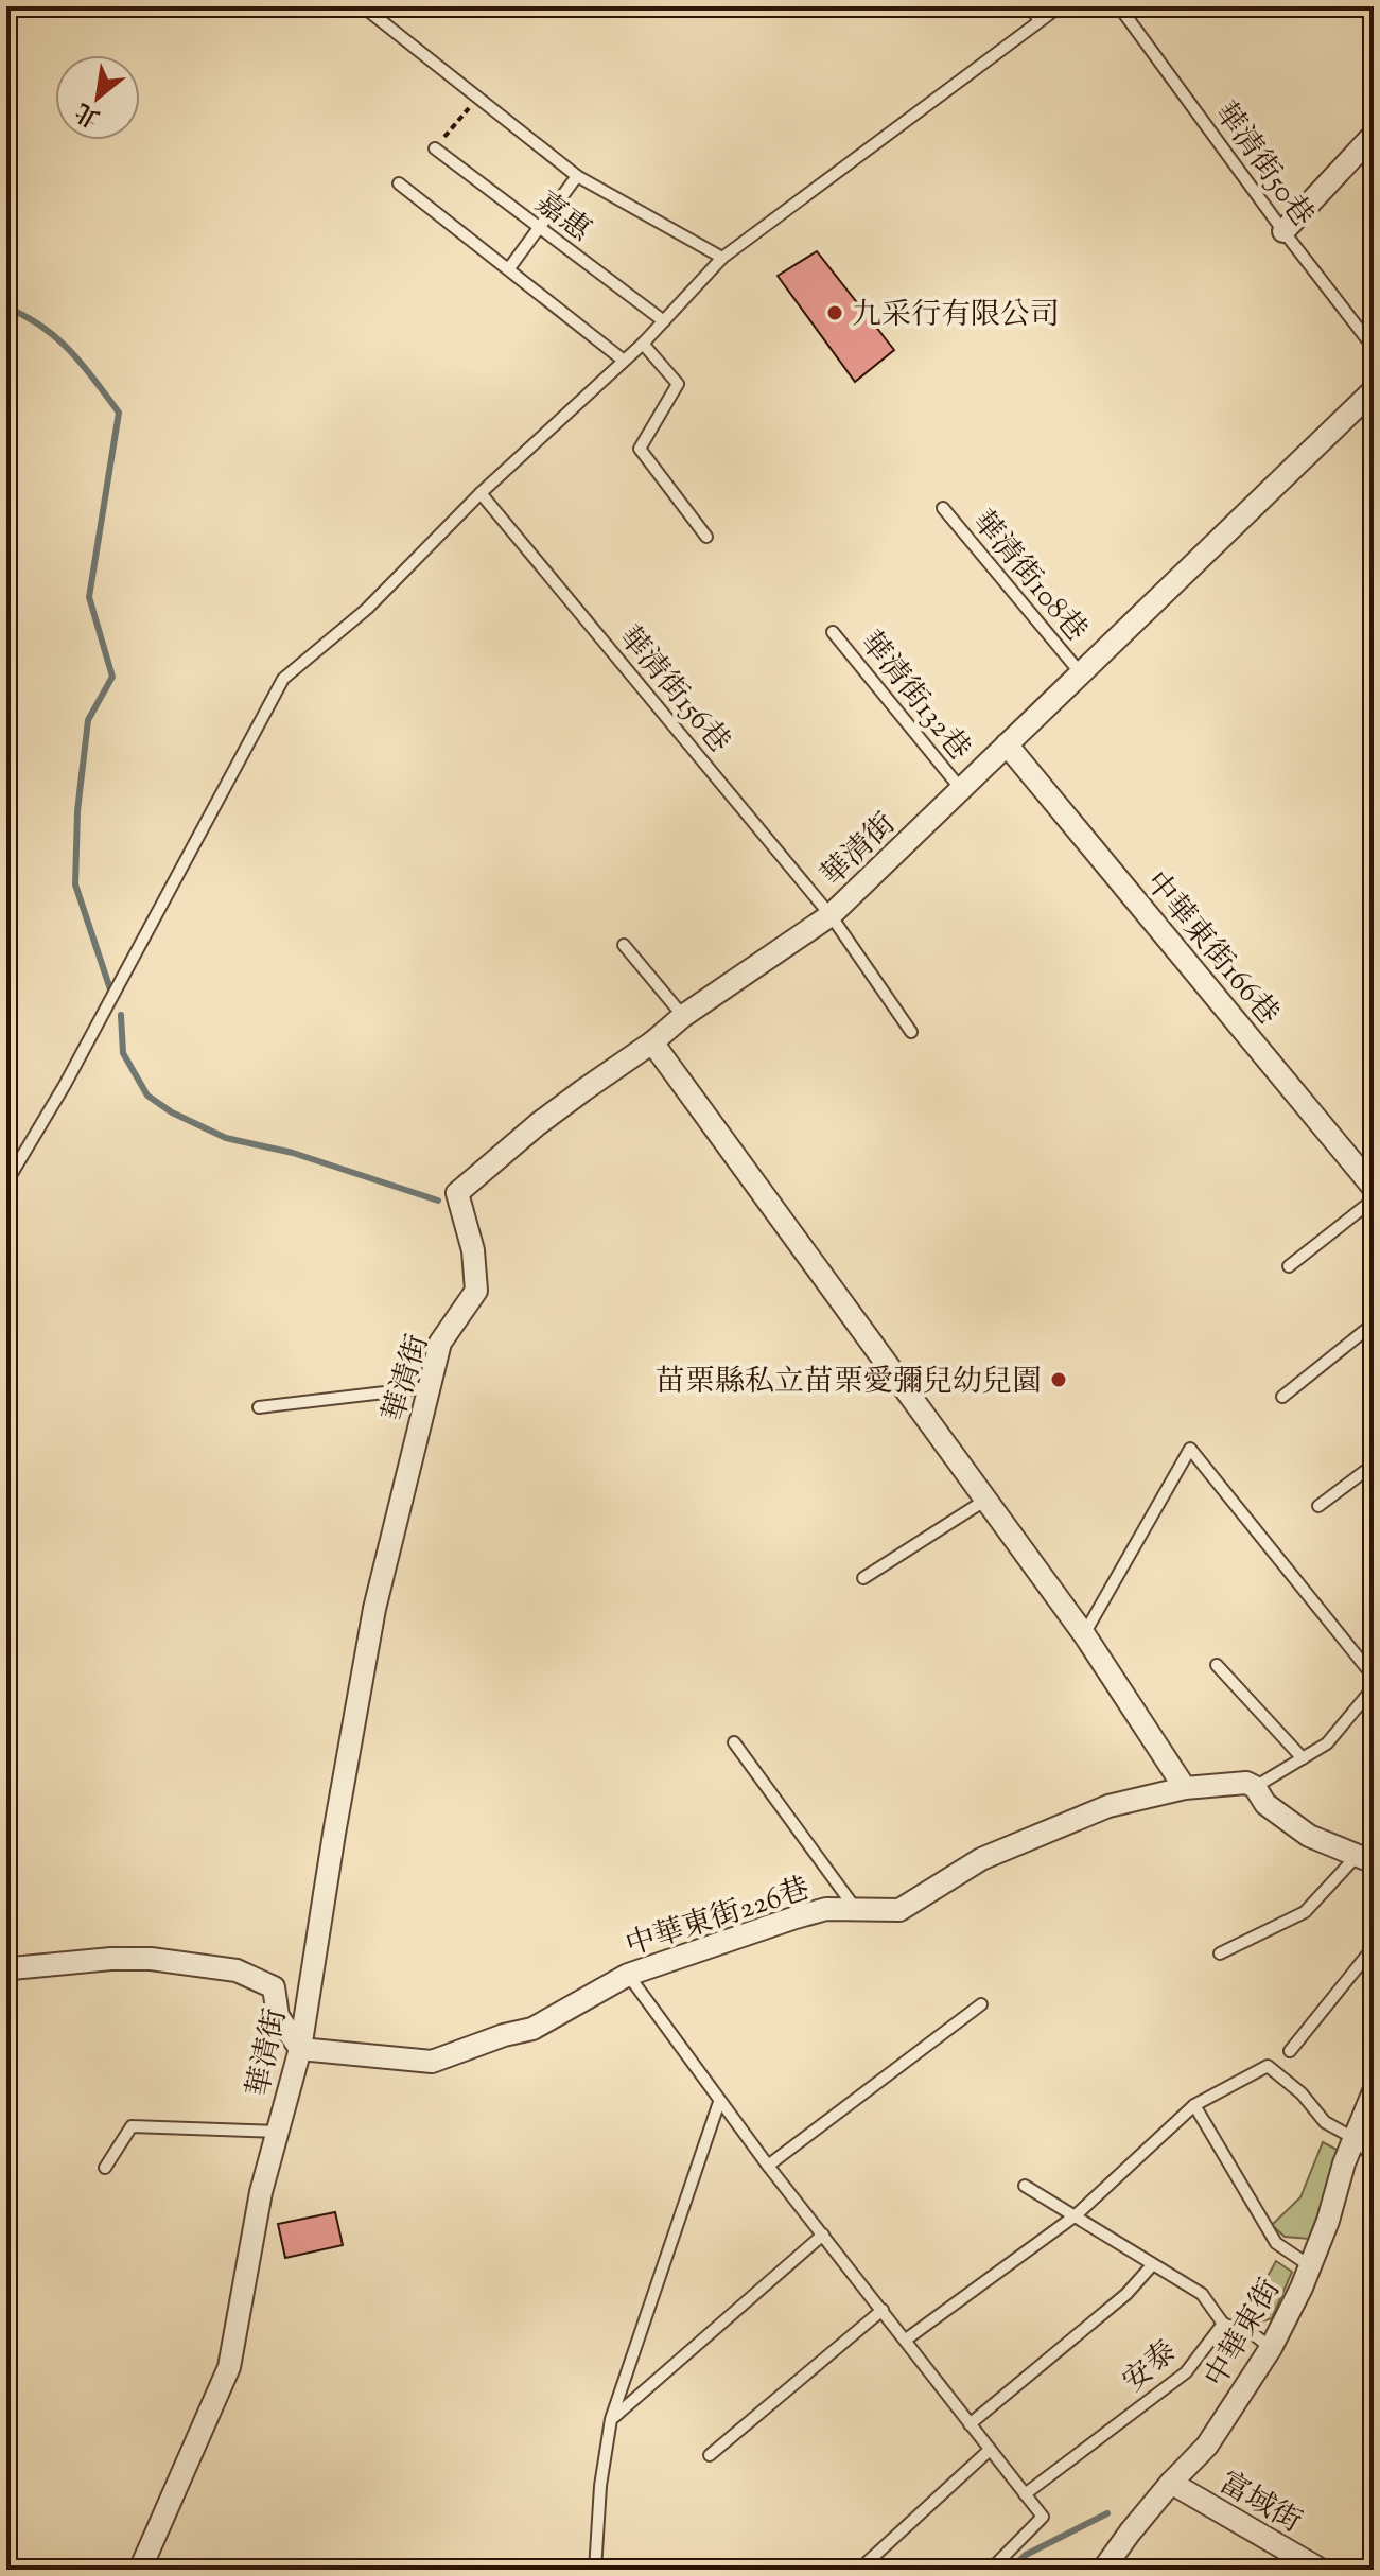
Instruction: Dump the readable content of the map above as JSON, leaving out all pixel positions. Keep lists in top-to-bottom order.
{
  "streets": {
    "street": [
      "華清街",
      "中華東街166巷",
      "中華東街226巷",
      "中華東街",
      "富域街"
    ],
    "lane": [
      "華清街50巷",
      "嘉惠",
      "華清街108巷",
      "華清街156巷",
      "華清街132巷",
      "安泰"
    ]
  },
  "crossings": [
    ["華清街108巷", "華清街"],
    ["華清街156巷", "華清街"],
    ["華清街132巷", "華清街"],
    ["華清街", "中華東街166巷"],
    ["華清街", "中華東街226巷"],
    ["中華東街", "富域街"]
  ],
  "places": ["九采行有限公司", "苗栗縣私立苗栗愛彌兒幼兒園"],
  "north": "bottom left"
}
